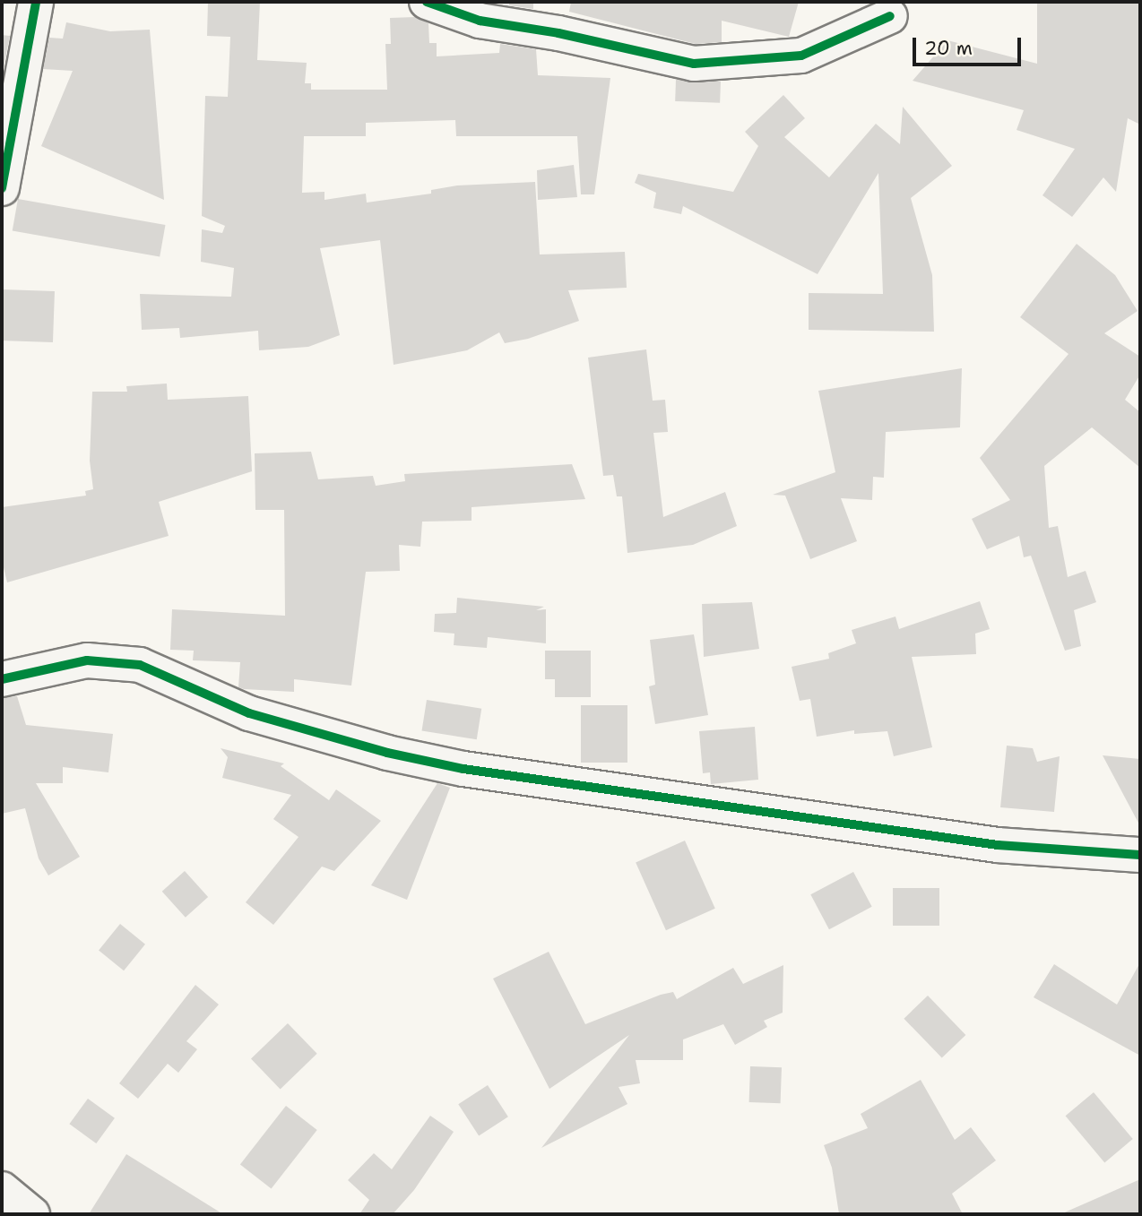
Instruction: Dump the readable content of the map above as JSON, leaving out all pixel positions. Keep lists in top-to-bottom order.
{
  "scale_bar": "20 m"
}
